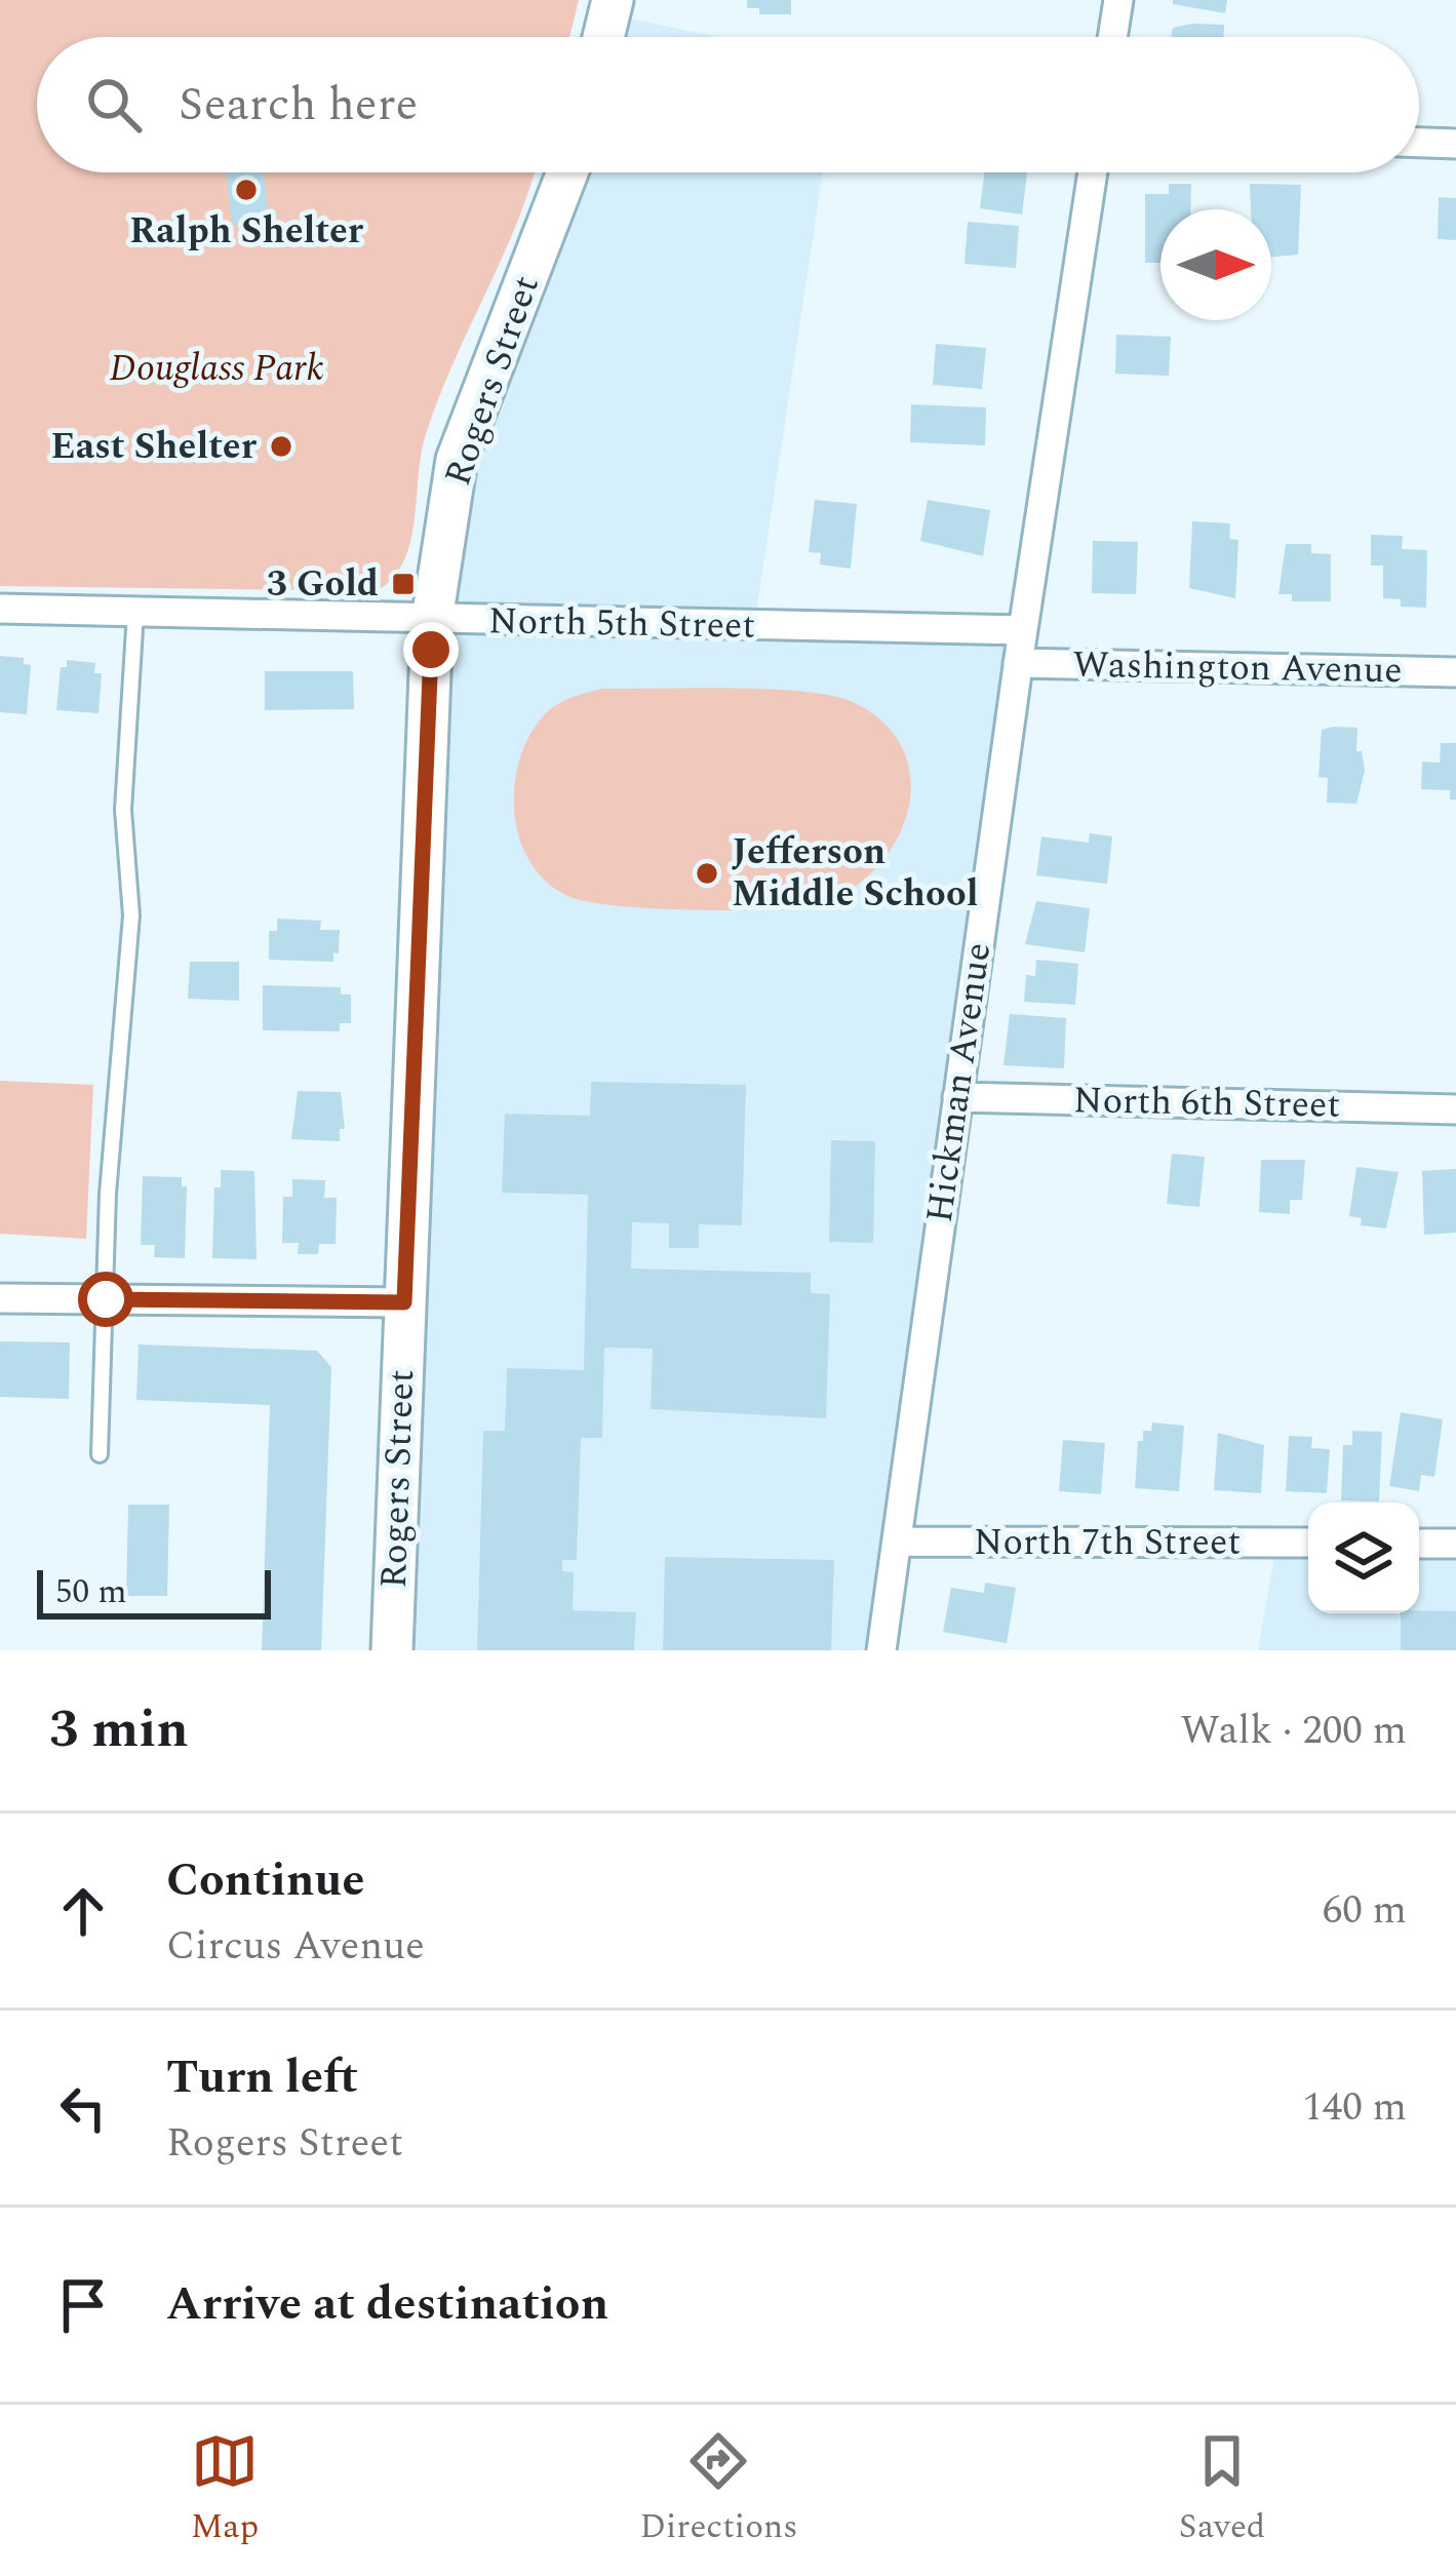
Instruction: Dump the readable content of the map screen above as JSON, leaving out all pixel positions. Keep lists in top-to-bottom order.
{
  "streets": {
    "street": [
      "Rogers Street",
      "North 5th Street",
      "Washington Avenue",
      "Hickman Avenue",
      "North 6th Street",
      "North 7th Street"
    ]
  },
  "crossings": [
    ["Rogers Street", "North 5th Street"],
    ["North 5th Street", "Hickman Avenue"],
    ["Washington Avenue", "Hickman Avenue"],
    ["Hickman Avenue", "North 6th Street"],
    ["Hickman Avenue", "North 7th Street"]
  ],
  "parks": ["Douglass Park"],
  "places": {
    "other": ["Ralph Shelter", "East Shelter", "Jefferson Middle School"],
    "transit": ["3 Gold"]
  },
  "scale_bar": "50 m",
  "north": "right",
  "page": {
    "search": "Search here",
    "scale": "50 m",
    "heading": ["3 min", "Walk · 200 m"],
    "list": [
      ["Continue", "Circus Avenue", "60 m"],
      ["Turn left", "Rogers Street", "140 m"],
      "Arrive at destination"
    ],
    "nav": ["Map", "Directions", "Saved"]
  }
}
